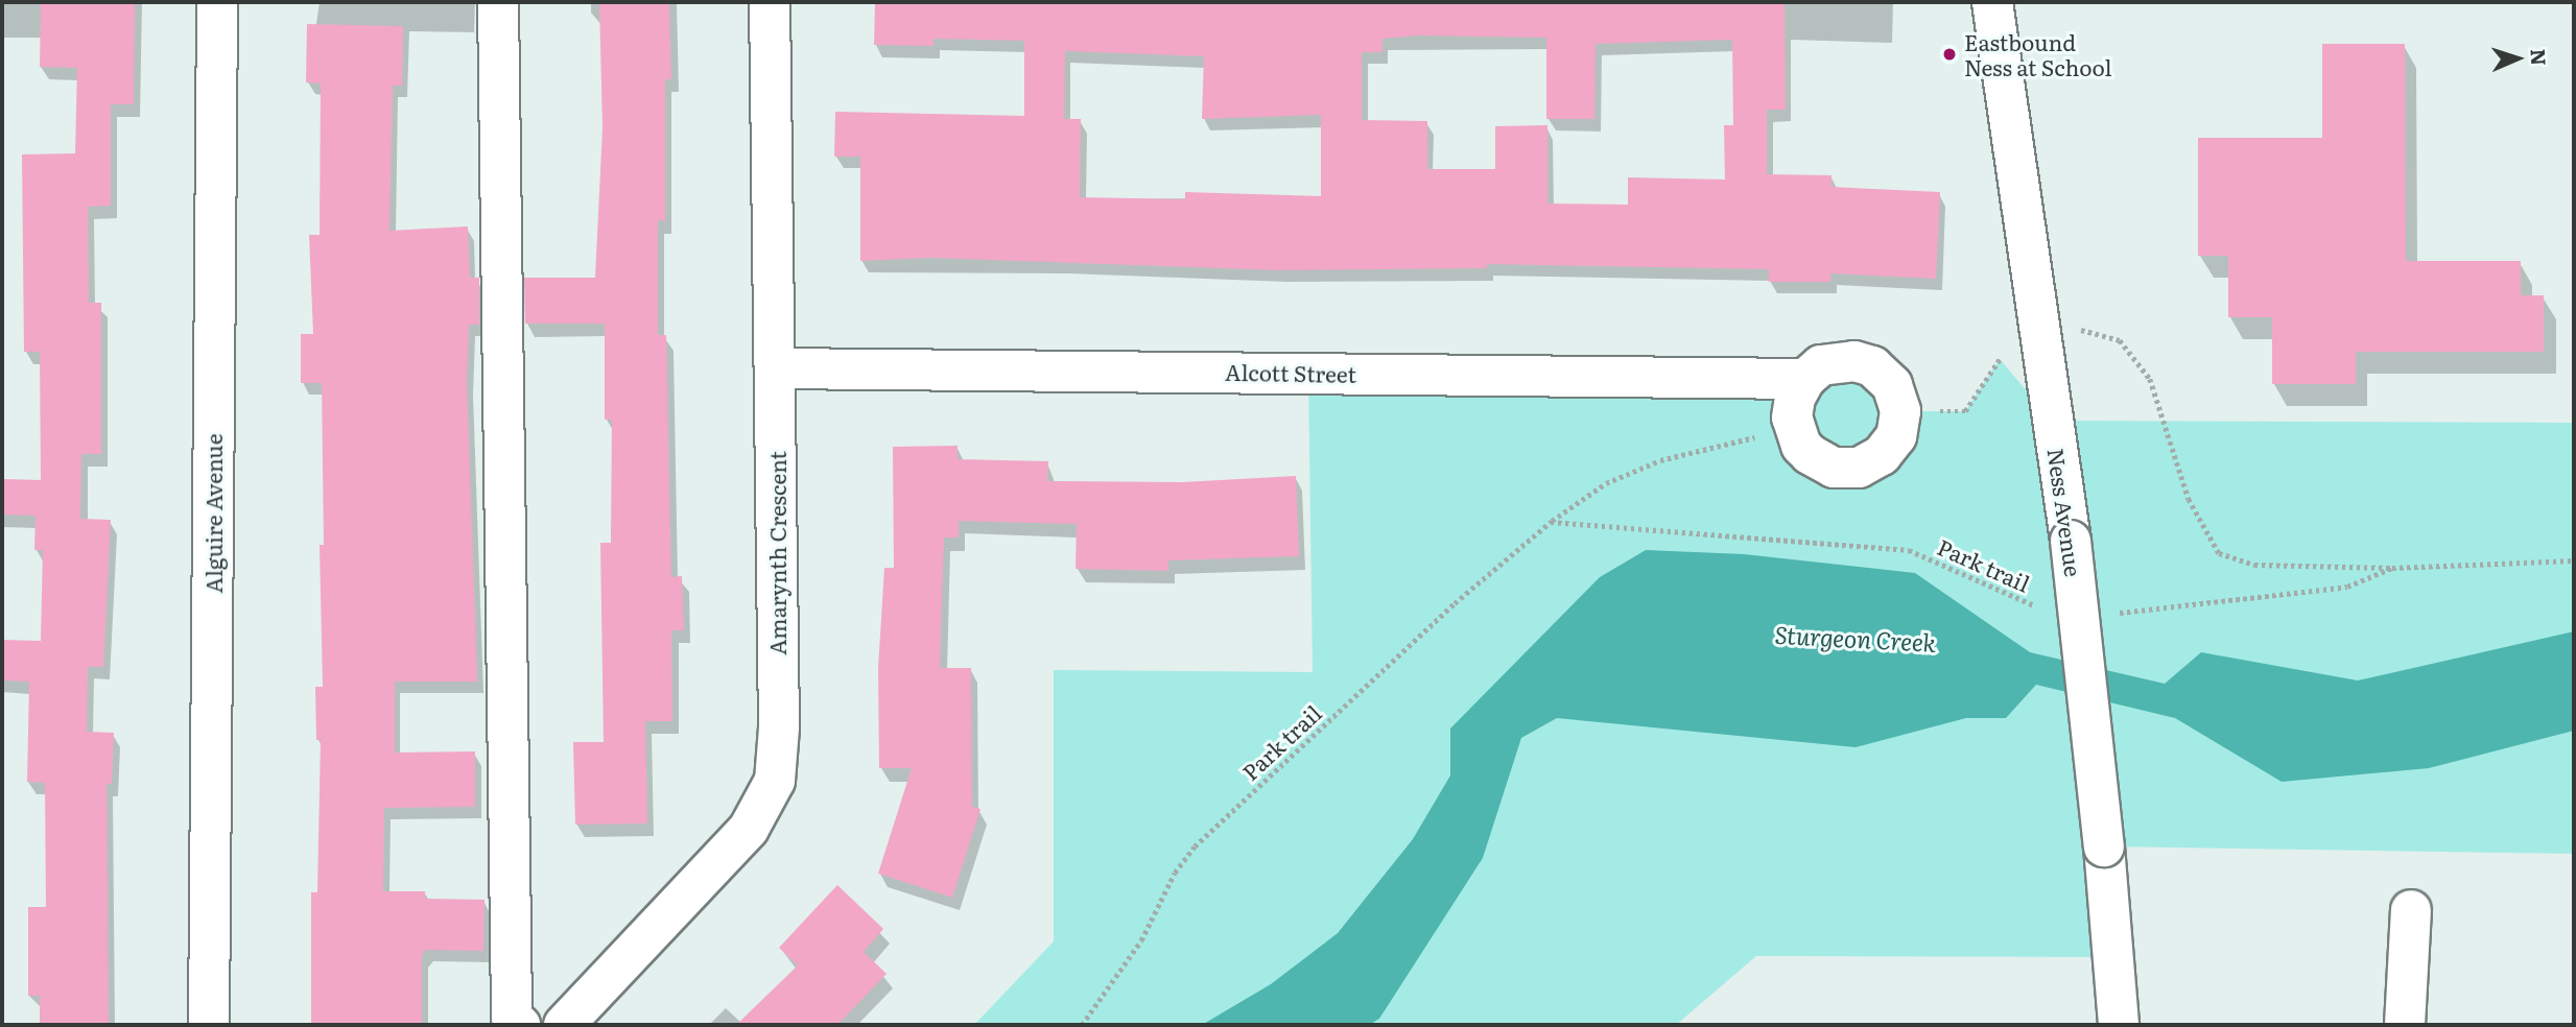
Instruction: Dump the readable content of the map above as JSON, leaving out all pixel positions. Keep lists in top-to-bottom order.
{
  "streets": {
    "street": [
      "Alcott Street",
      "Ness Avenue",
      "Alguire Avenue",
      "Amarynth Crescent"
    ],
    "path": ["Park trail"]
  },
  "crossings": [
    ["Alcott Street", "Amarynth Crescent"],
    ["Alcott Street", "Park trail"]
  ],
  "water": ["Sturgeon Creek"],
  "places": ["Eastbound Ness at School"],
  "north": "right"
}
